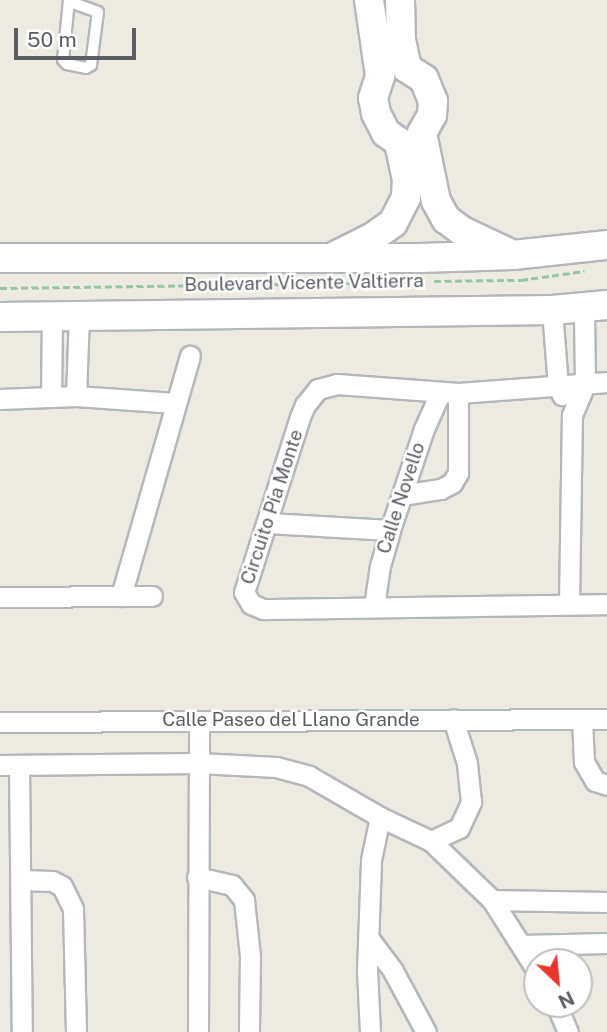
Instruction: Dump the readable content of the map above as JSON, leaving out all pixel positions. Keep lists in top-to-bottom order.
{
  "streets": {
    "main road": ["Boulevard Vicente Valtierra"],
    "street": ["Calle Novello", "Circuito Pía Monte", "Calle Paseo del Llano Grande"]
  },
  "crossings": [
    ["Calle Novello", "Circuito Pía Monte"]
  ],
  "scale_bar": "50 m",
  "north": "bottom right"
}
